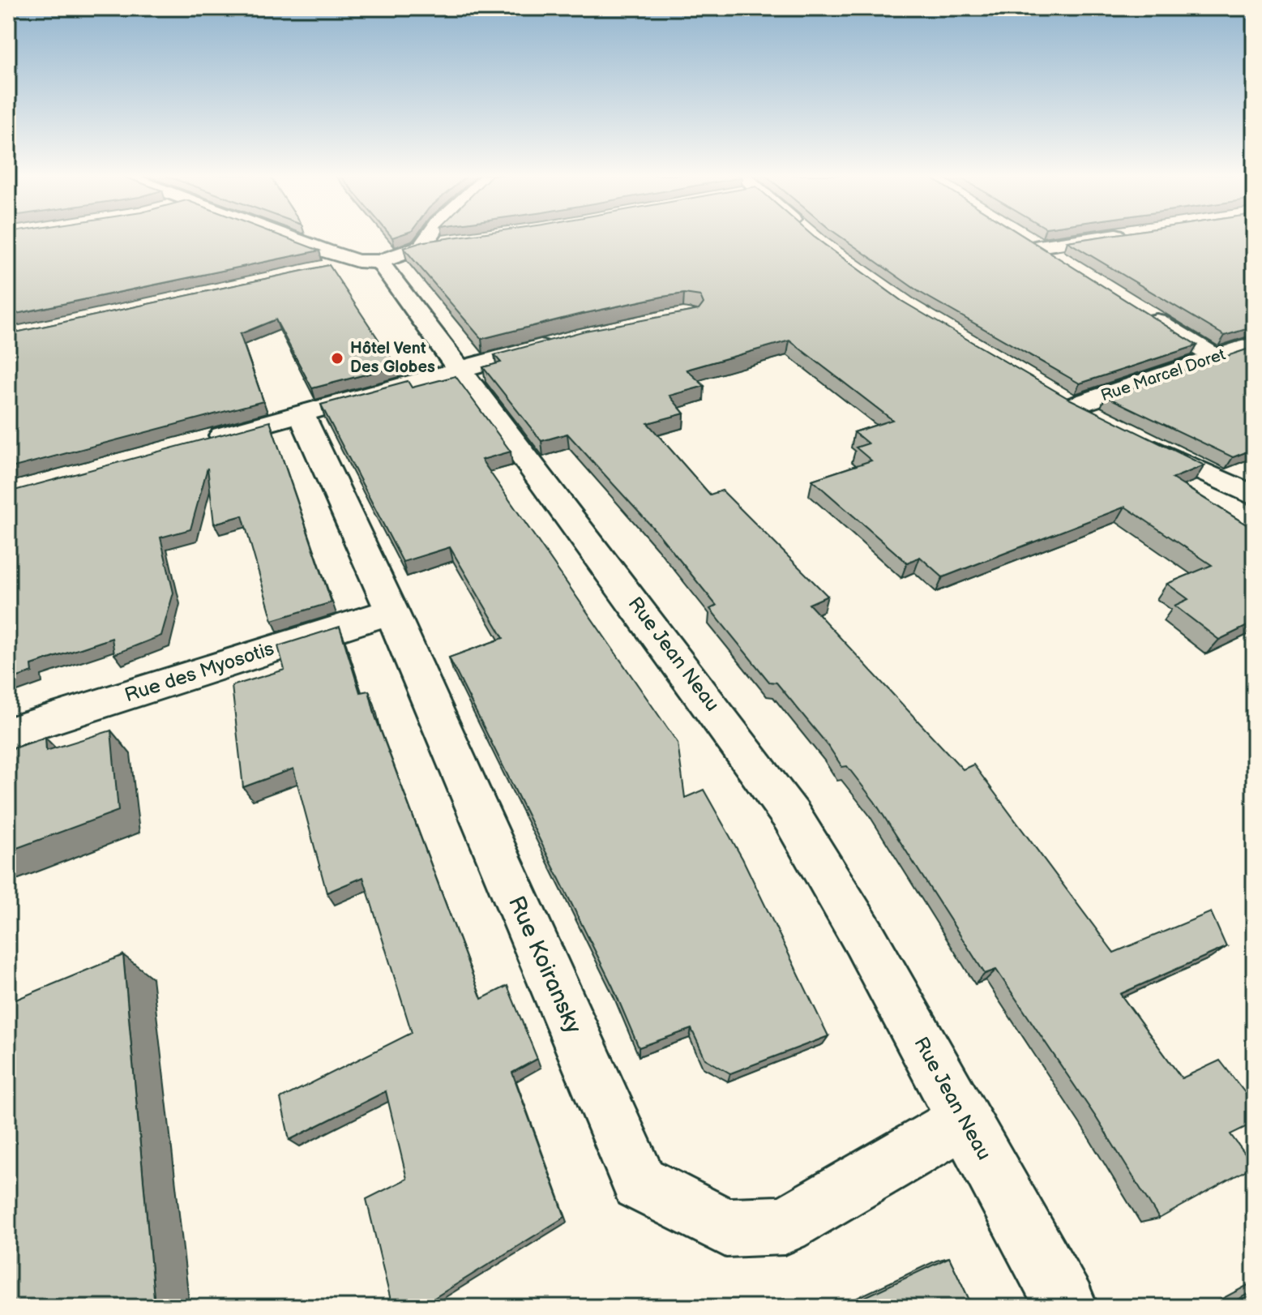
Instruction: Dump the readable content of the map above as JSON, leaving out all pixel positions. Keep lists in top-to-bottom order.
{
  "streets": {
    "street": [
      "Rue Marcel Doret",
      "Rue Jean Neau",
      "Rue des Myosotis",
      "Rue Koiransky"
    ]
  },
  "crossings": [
    ["Rue Jean Neau", "Rue Koiransky"],
    ["Rue des Myosotis", "Rue Koiransky"]
  ],
  "places": ["Hôtel Vent Des Globes"]
}
